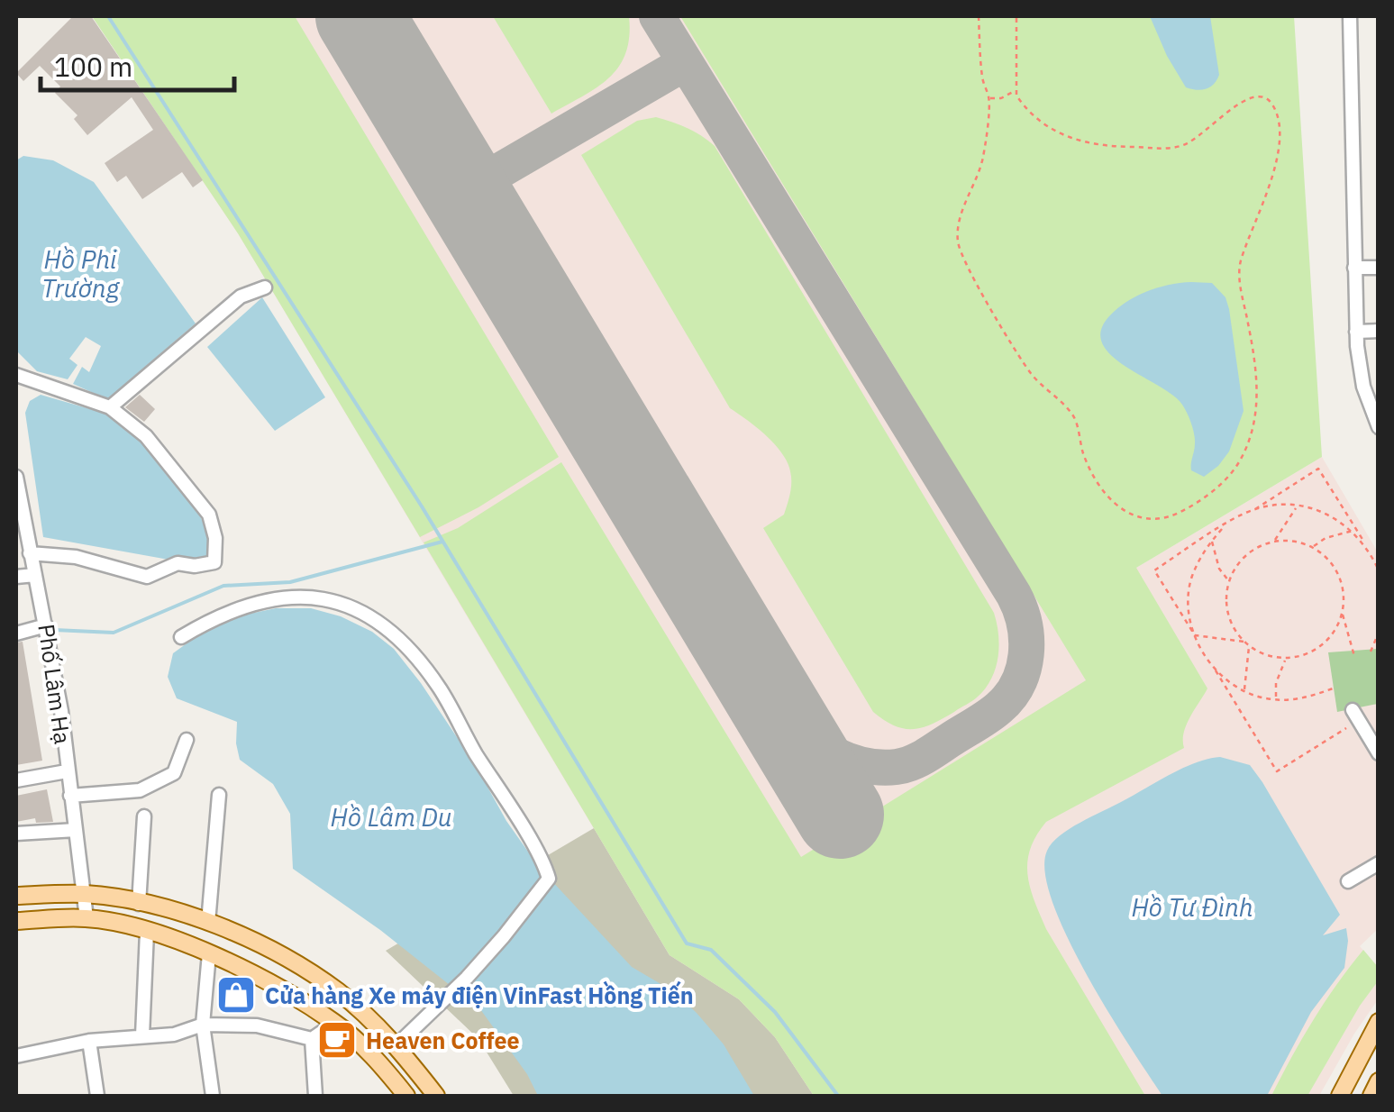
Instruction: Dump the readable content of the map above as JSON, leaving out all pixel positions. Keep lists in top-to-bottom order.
{
  "streets": {
    "street": ["Phố Lâm Hạ"]
  },
  "water": ["Hồ Phi Trường", "Hồ Lâm Du", "Hồ Tư Đình"],
  "places": {
    "shop": ["Cửa hàng Xe máy điện VinFast Hồng Tiến"],
    "cafe": ["Heaven Coffee"]
  },
  "scale_bar": "100 m"
}
